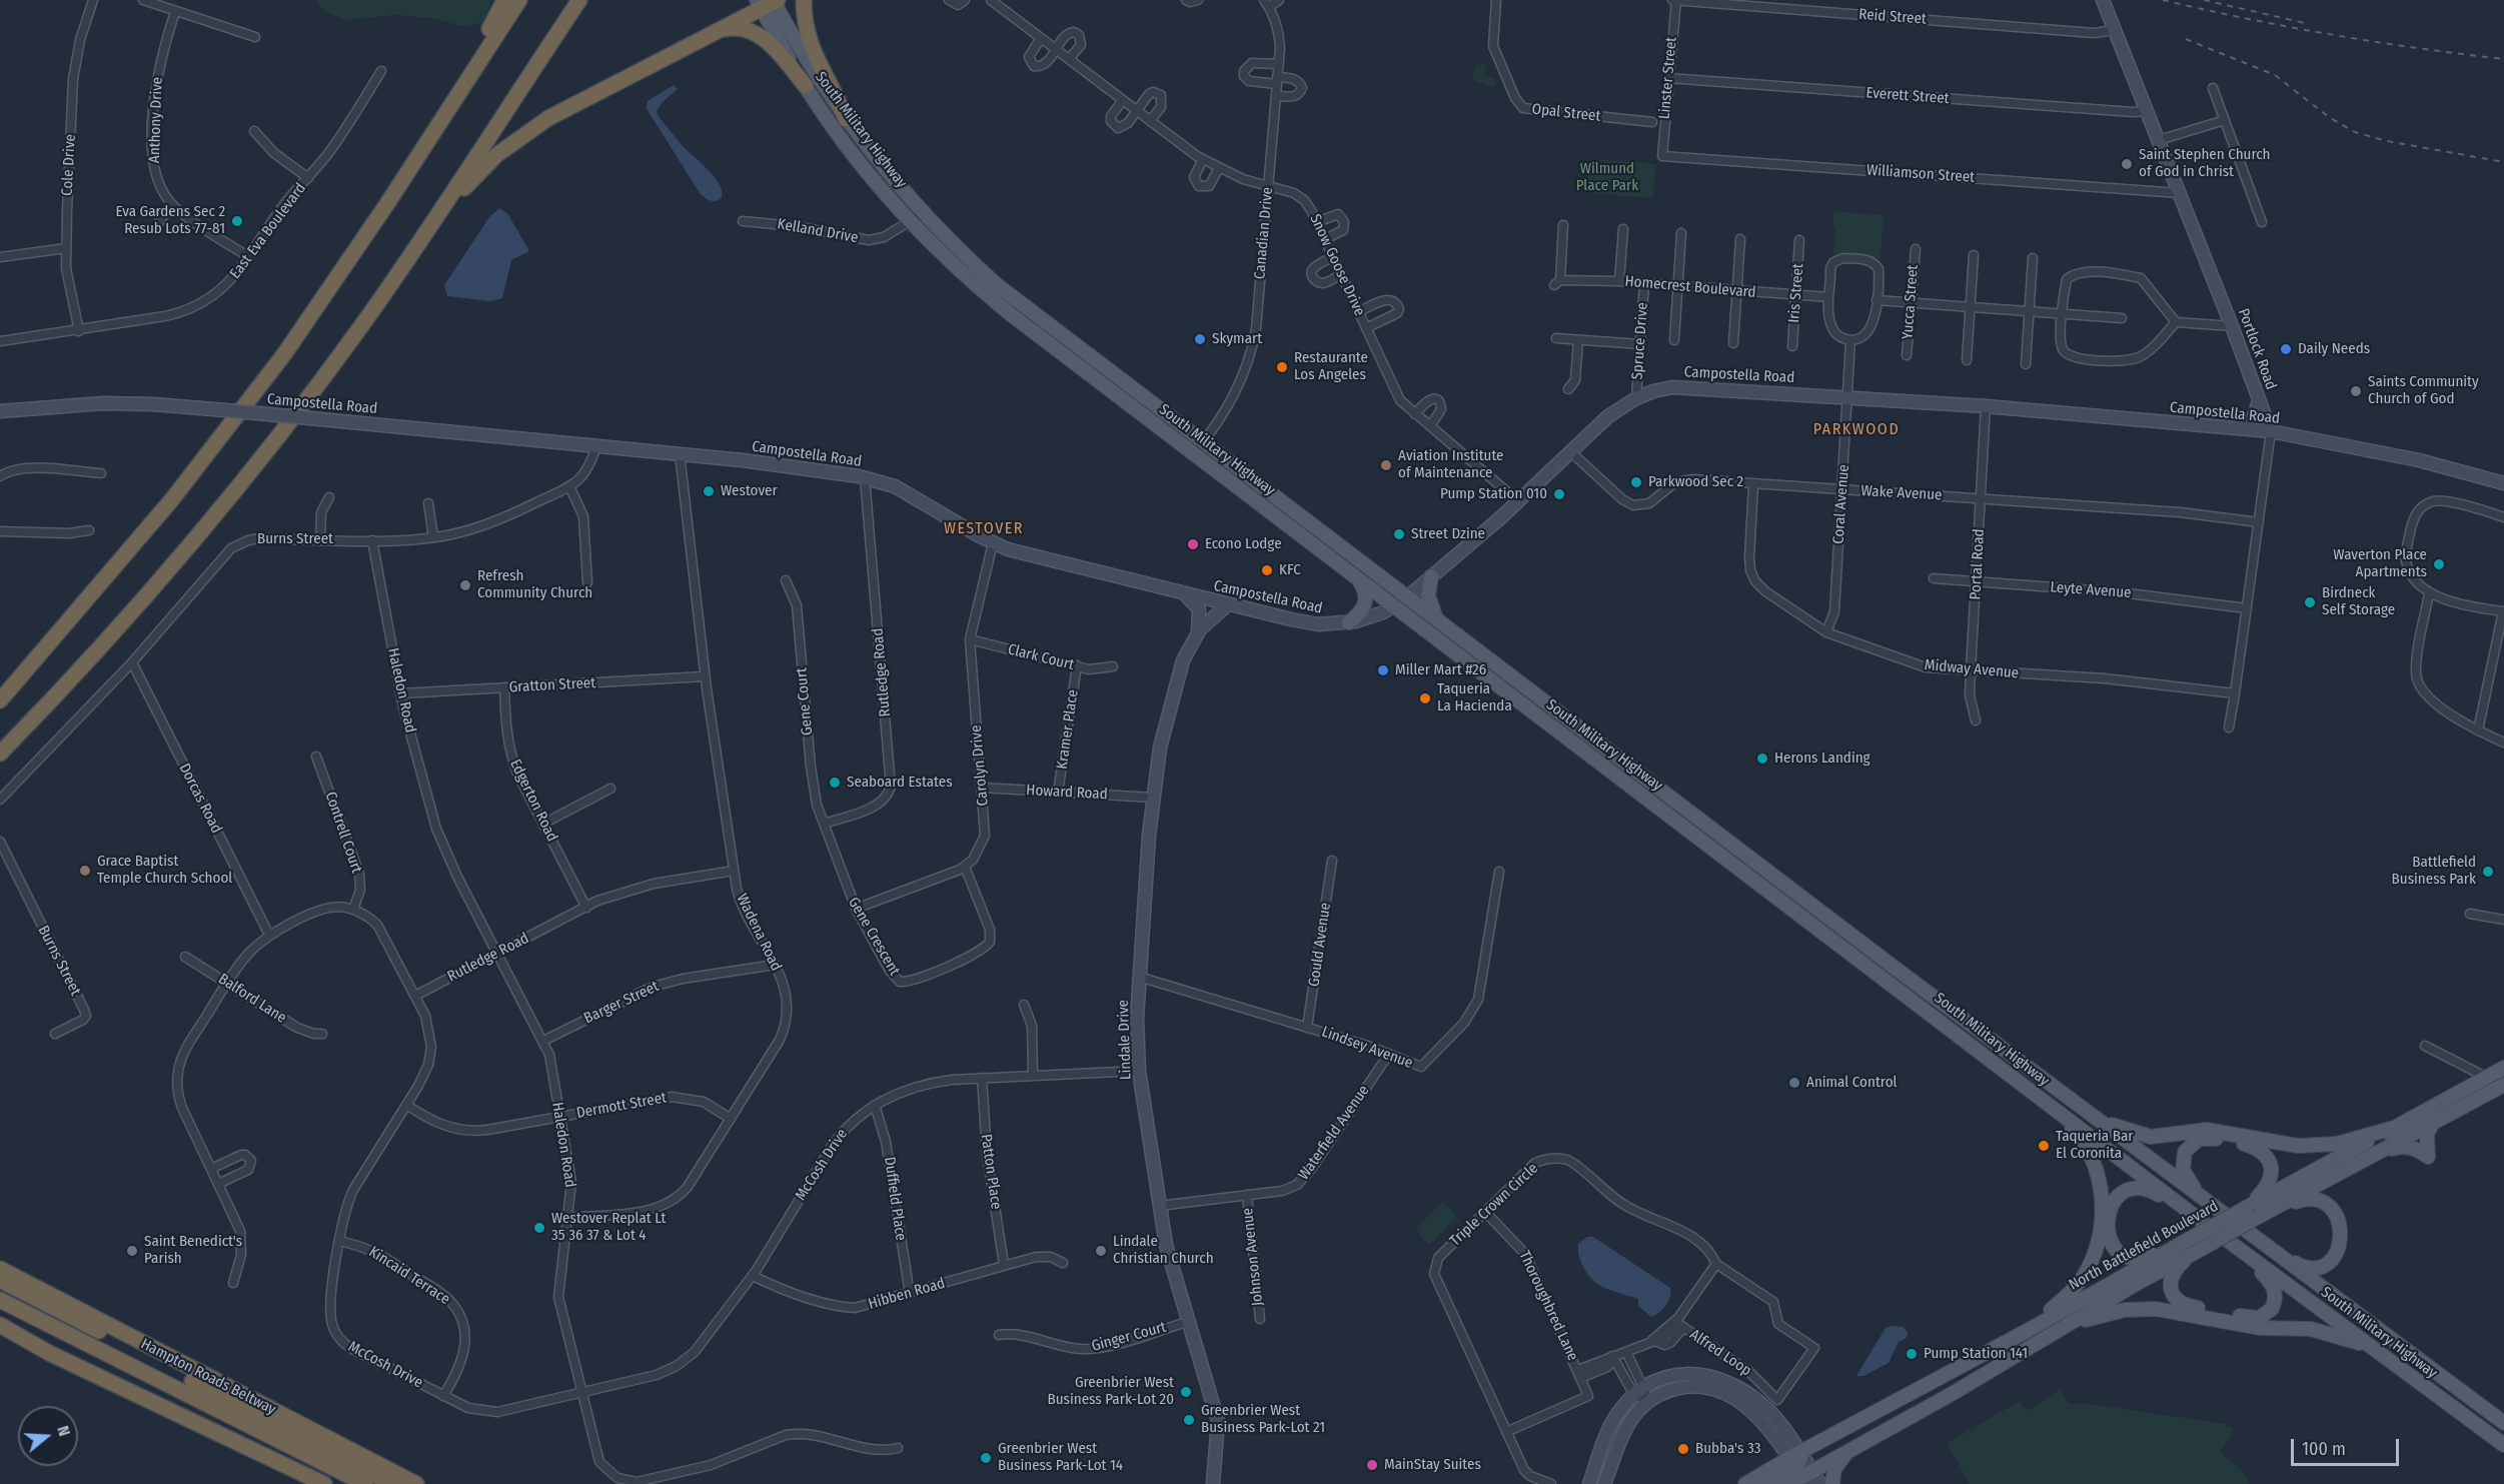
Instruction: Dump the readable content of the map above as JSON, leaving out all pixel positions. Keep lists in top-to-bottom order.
{
  "streets": {
    "highway": ["Hampton Roads Beltway"],
    "main road": [
      "South Military Highway",
      "Portlock Road",
      "Campostella Road",
      "Lindale Drive",
      "North Battlefield Boulevard"
    ],
    "street": [
      "Reid Street",
      "Linster Street",
      "Everett Street",
      "Opal Street",
      "Anthony Drive",
      "Cole Drive",
      "Williamson Street",
      "East Eva Boulevard",
      "Kelland Drive",
      "Canadian Drive",
      "Snow Goose Drive",
      "Homecrest Boulevard",
      "Iris Street",
      "Yucca Street",
      "Spruce Drive",
      "Wake Avenue",
      "Coral Avenue",
      "Burns Street",
      "Portal Road",
      "Leyte Avenue",
      "Clark Court",
      "Midway Avenue",
      "Rutledge Road",
      "Gratton Street",
      "Haledon Road",
      "Gene Court",
      "Kramer Place",
      "Carolyn Drive",
      "Howard Road",
      "Dorcas Road",
      "Edgerton Road",
      "Contrell Court",
      "Wadena Road",
      "Gene Crescent",
      "Gould Avenue",
      "Balford Lane",
      "Barger Street",
      "Lindsey Avenue",
      "Dermott Street",
      "Waterfield Avenue",
      "McCosh Drive",
      "Patton Place",
      "Duffield Place",
      "Triple Crown Circle",
      "Johnson Avenue",
      "Kincaid Terrace",
      "Hibben Road",
      "Thoroughbred Lane",
      "Ginger Court",
      "Alfred Loop"
    ]
  },
  "crossings": [
    ["Reid Street", "Linster Street"],
    ["Reid Street", "Portlock Road"],
    ["Linster Street", "Everett Street"],
    ["Linster Street", "Williamson Street"],
    ["Everett Street", "Portlock Road"],
    ["Anthony Drive", "East Eva Boulevard"],
    ["South Military Highway", "Kelland Drive"],
    ["South Military Highway", "Canadian Drive"],
    ["South Military Highway", "Campostella Road"],
    ["Cole Drive", "East Eva Boulevard"],
    ["Williamson Street", "Portlock Road"],
    ["Canadian Drive", "Snow Goose Drive"],
    ["Snow Goose Drive", "Campostella Road"],
    ["Homecrest Boulevard", "Iris Street"],
    ["Homecrest Boulevard", "Spruce Drive"],
    ["Spruce Drive", "Campostella Road"],
    ["Portlock Road", "Campostella Road"],
    ["Portlock Road", "Wake Avenue"],
    ["Portlock Road", "Leyte Avenue"],
    ["Portlock Road", "Midway Avenue"],
    ["Campostella Road", "Wake Avenue"],
    ["Campostella Road", "Coral Avenue"],
    ["Campostella Road", "Burns Street"],
    ["Campostella Road", "Portal Road"],
    ["Campostella Road", "Rutledge Road"],
    ["Campostella Road", "Carolyn Drive"],
    ["Campostella Road", "Wadena Road"],
    ["Campostella Road", "Lindale Drive"],
    ["Wake Avenue", "Coral Avenue"],
    ["Wake Avenue", "Portal Road"],
    ["Wake Avenue", "Midway Avenue"],
    ["Coral Avenue", "Midway Avenue"],
    ["Burns Street", "Haledon Road"],
    ["Burns Street", "Dorcas Road"],
    ["Portal Road", "Leyte Avenue"],
    ["Portal Road", "Midway Avenue"],
    ["Clark Court", "Kramer Place"],
    ["Clark Court", "Carolyn Drive"],
    ["Rutledge Road", "Haledon Road"],
    ["Rutledge Road", "Gene Court"],
    ["Rutledge Road", "Edgerton Road"],
    ["Rutledge Road", "Wadena Road"],
    ["Rutledge Road", "Gene Crescent"],
    ["Rutledge Road", "McCosh Drive"],
    ["Gratton Street", "Haledon Road"],
    ["Gratton Street", "Edgerton Road"],
    ["Gratton Street", "Wadena Road"],
    ["Haledon Road", "Wadena Road"],
    ["Haledon Road", "Barger Street"],
    ["Haledon Road", "Dermott Street"],
    ["Haledon Road", "McCosh Drive"],
    ["Gene Court", "Gene Crescent"],
    ["Kramer Place", "Howard Road"],
    ["Carolyn Drive", "Howard Road"],
    ["Carolyn Drive", "Gene Crescent"],
    ["Howard Road", "Lindale Drive"],
    ["Contrell Court", "McCosh Drive"],
    ["Wadena Road", "Barger Street"],
    ["Wadena Road", "Dermott Street"],
    ["Gould Avenue", "Lindsey Avenue"],
    ["Lindale Drive", "Lindsey Avenue"],
    ["Lindale Drive", "Waterfield Avenue"],
    ["Lindale Drive", "McCosh Drive"],
    ["Lindale Drive", "Ginger Court"],
    ["Lindsey Avenue", "Waterfield Avenue"],
    ["Dermott Street", "McCosh Drive"],
    ["Waterfield Avenue", "Johnson Avenue"],
    ["McCosh Drive", "Patton Place"],
    ["McCosh Drive", "Duffield Place"],
    ["McCosh Drive", "Kincaid Terrace"],
    ["McCosh Drive", "Hibben Road"],
    ["Patton Place", "Hibben Road"],
    ["Duffield Place", "Hibben Road"],
    ["Triple Crown Circle", "Thoroughbred Lane"],
    ["Triple Crown Circle", "Alfred Loop"]
  ],
  "districts": ["PARKWOOD", "WESTOVER"],
  "parks": ["Wilmund Place Park"],
  "places": [
    "Saint Stephen Church of God in Christ",
    "Eva Gardens Sec 2 Resub Lots 77-81",
    "Skymart",
    "Daily Needs",
    "Restaurante Los Angeles",
    "Saints Community Church of God",
    "Aviation Institute of Maintenance",
    "Parkwood Sec 2",
    "Westover",
    "Pump Station 010",
    "Street Dzine",
    "Econo Lodge",
    "Waverton Place Apartments",
    "KFC",
    "Refresh Community Church",
    "Birdneck Self Storage",
    "Miller Mart #26",
    "Taqueria La Hacienda",
    "Herons Landing",
    "Seaboard Estates",
    "Grace Baptist Temple Church School",
    "Battlefield Business Park",
    "Animal Control",
    "Taqueria Bar El Coronita",
    "Westover Replat Lt 35 36 37 & Lot 4",
    "Saint Benedict's Parish",
    "Lindale Christian Church",
    "Pump Station 141",
    "Greenbrier West Business Park-Lot 20",
    "Greenbrier West Business Park-Lot 21",
    "Bubba's 33",
    "Greenbrier West Business Park-Lot 14",
    "MainStay Suites"
  ],
  "scale_bar": "100 m",
  "north": "right"
}
